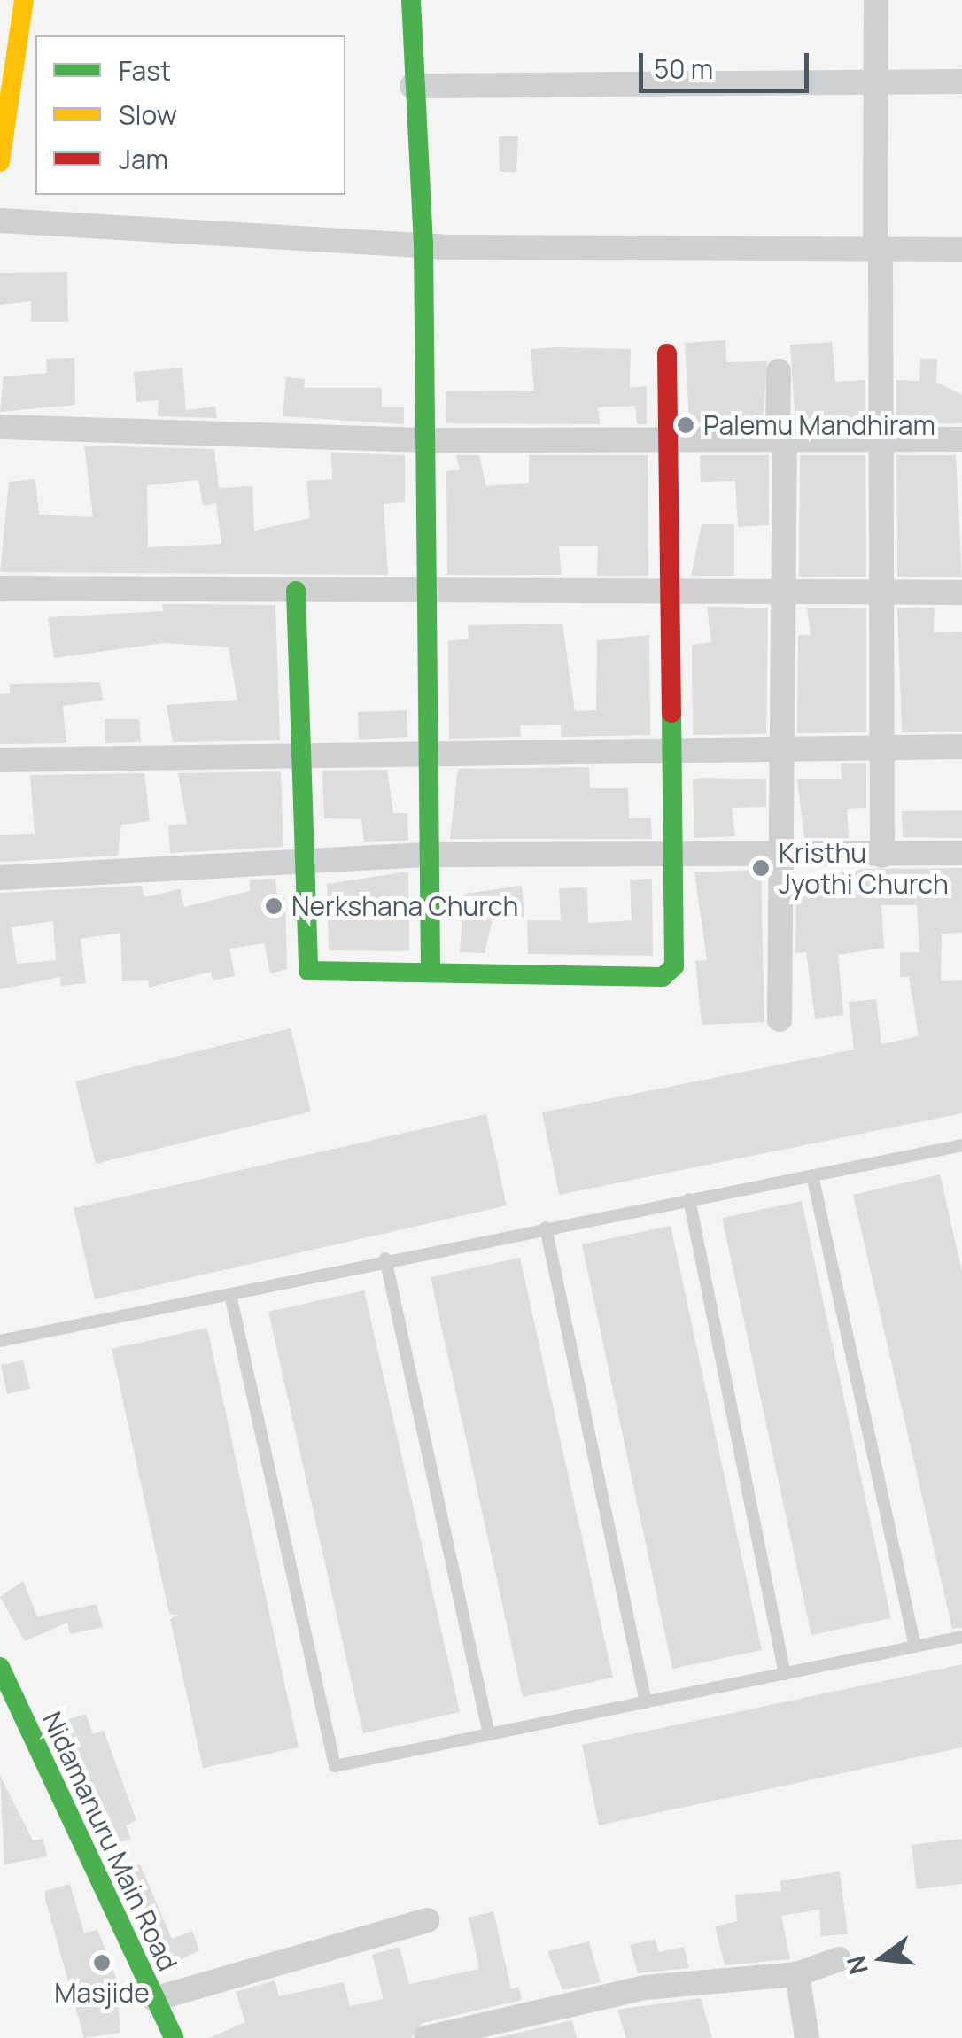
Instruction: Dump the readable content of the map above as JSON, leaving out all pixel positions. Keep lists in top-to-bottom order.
{
  "streets": {
    "street": ["Nidamanuru Main Road"]
  },
  "places": [
    "Palemu Mandhiram",
    "Kristhu Jyothi Church",
    "Nerkshana Church",
    "Masjide"
  ],
  "legend": ["Fast", "Slow", "Jam"],
  "scale_bar": "50 m",
  "north": "left"
}
